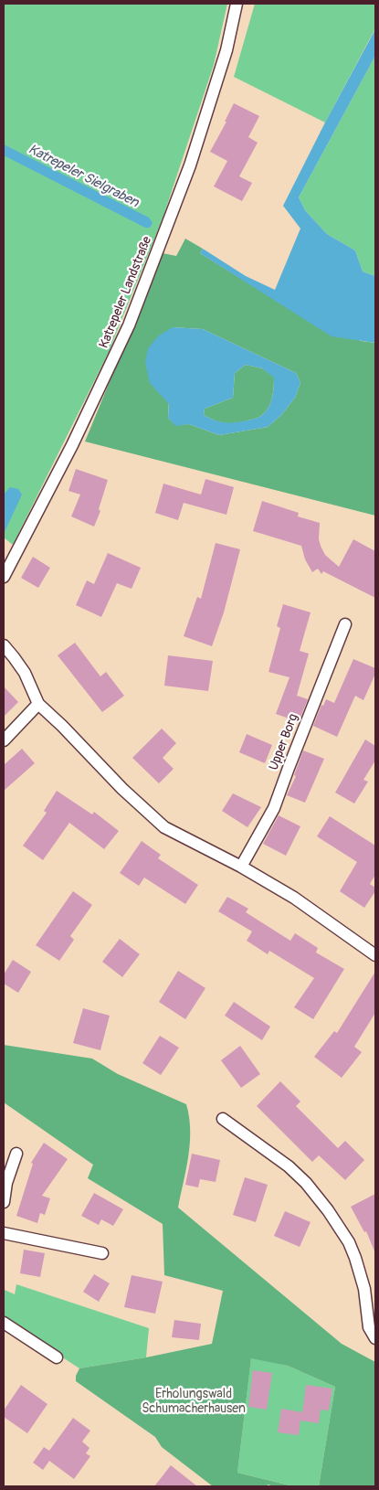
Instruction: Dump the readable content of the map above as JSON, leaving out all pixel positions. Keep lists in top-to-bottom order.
{
  "streets": {
    "street": ["Katrepeler Landstraße", "Upper Borg"]
  },
  "water": ["Katrepeler Sielgraben"],
  "parks": ["Erholungswald Schumacherhausen"]
}
